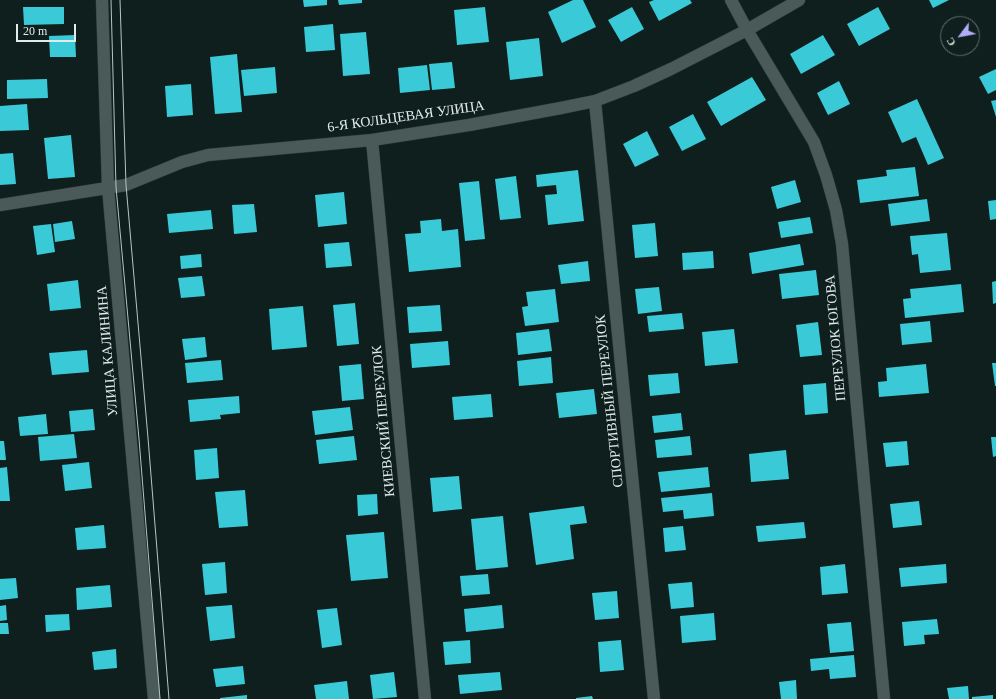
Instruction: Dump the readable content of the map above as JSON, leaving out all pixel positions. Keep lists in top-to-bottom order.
{
  "streets": {
    "street": [
      "6-Я КОЛЬЦЕВАЯ УЛИЦА",
      "ПЕРЕУЛОК ЮГОВА",
      "УЛИЦА КАЛИНИНА",
      "СПОРТИВНЫЙ ПЕРЕУЛОК",
      "КИЕВСКИЙ ПЕРЕУЛОК"
    ]
  },
  "crossings": [
    ["6-Я КОЛЬЦЕВАЯ УЛИЦА", "ПЕРЕУЛОК ЮГОВА"],
    ["6-Я КОЛЬЦЕВАЯ УЛИЦА", "УЛИЦА КАЛИНИНА"],
    ["6-Я КОЛЬЦЕВАЯ УЛИЦА", "СПОРТИВНЫЙ ПЕРЕУЛОК"],
    ["6-Я КОЛЬЦЕВАЯ УЛИЦА", "КИЕВСКИЙ ПЕРЕУЛОК"]
  ],
  "scale_bar": "20 m",
  "north": "bottom left"
}
